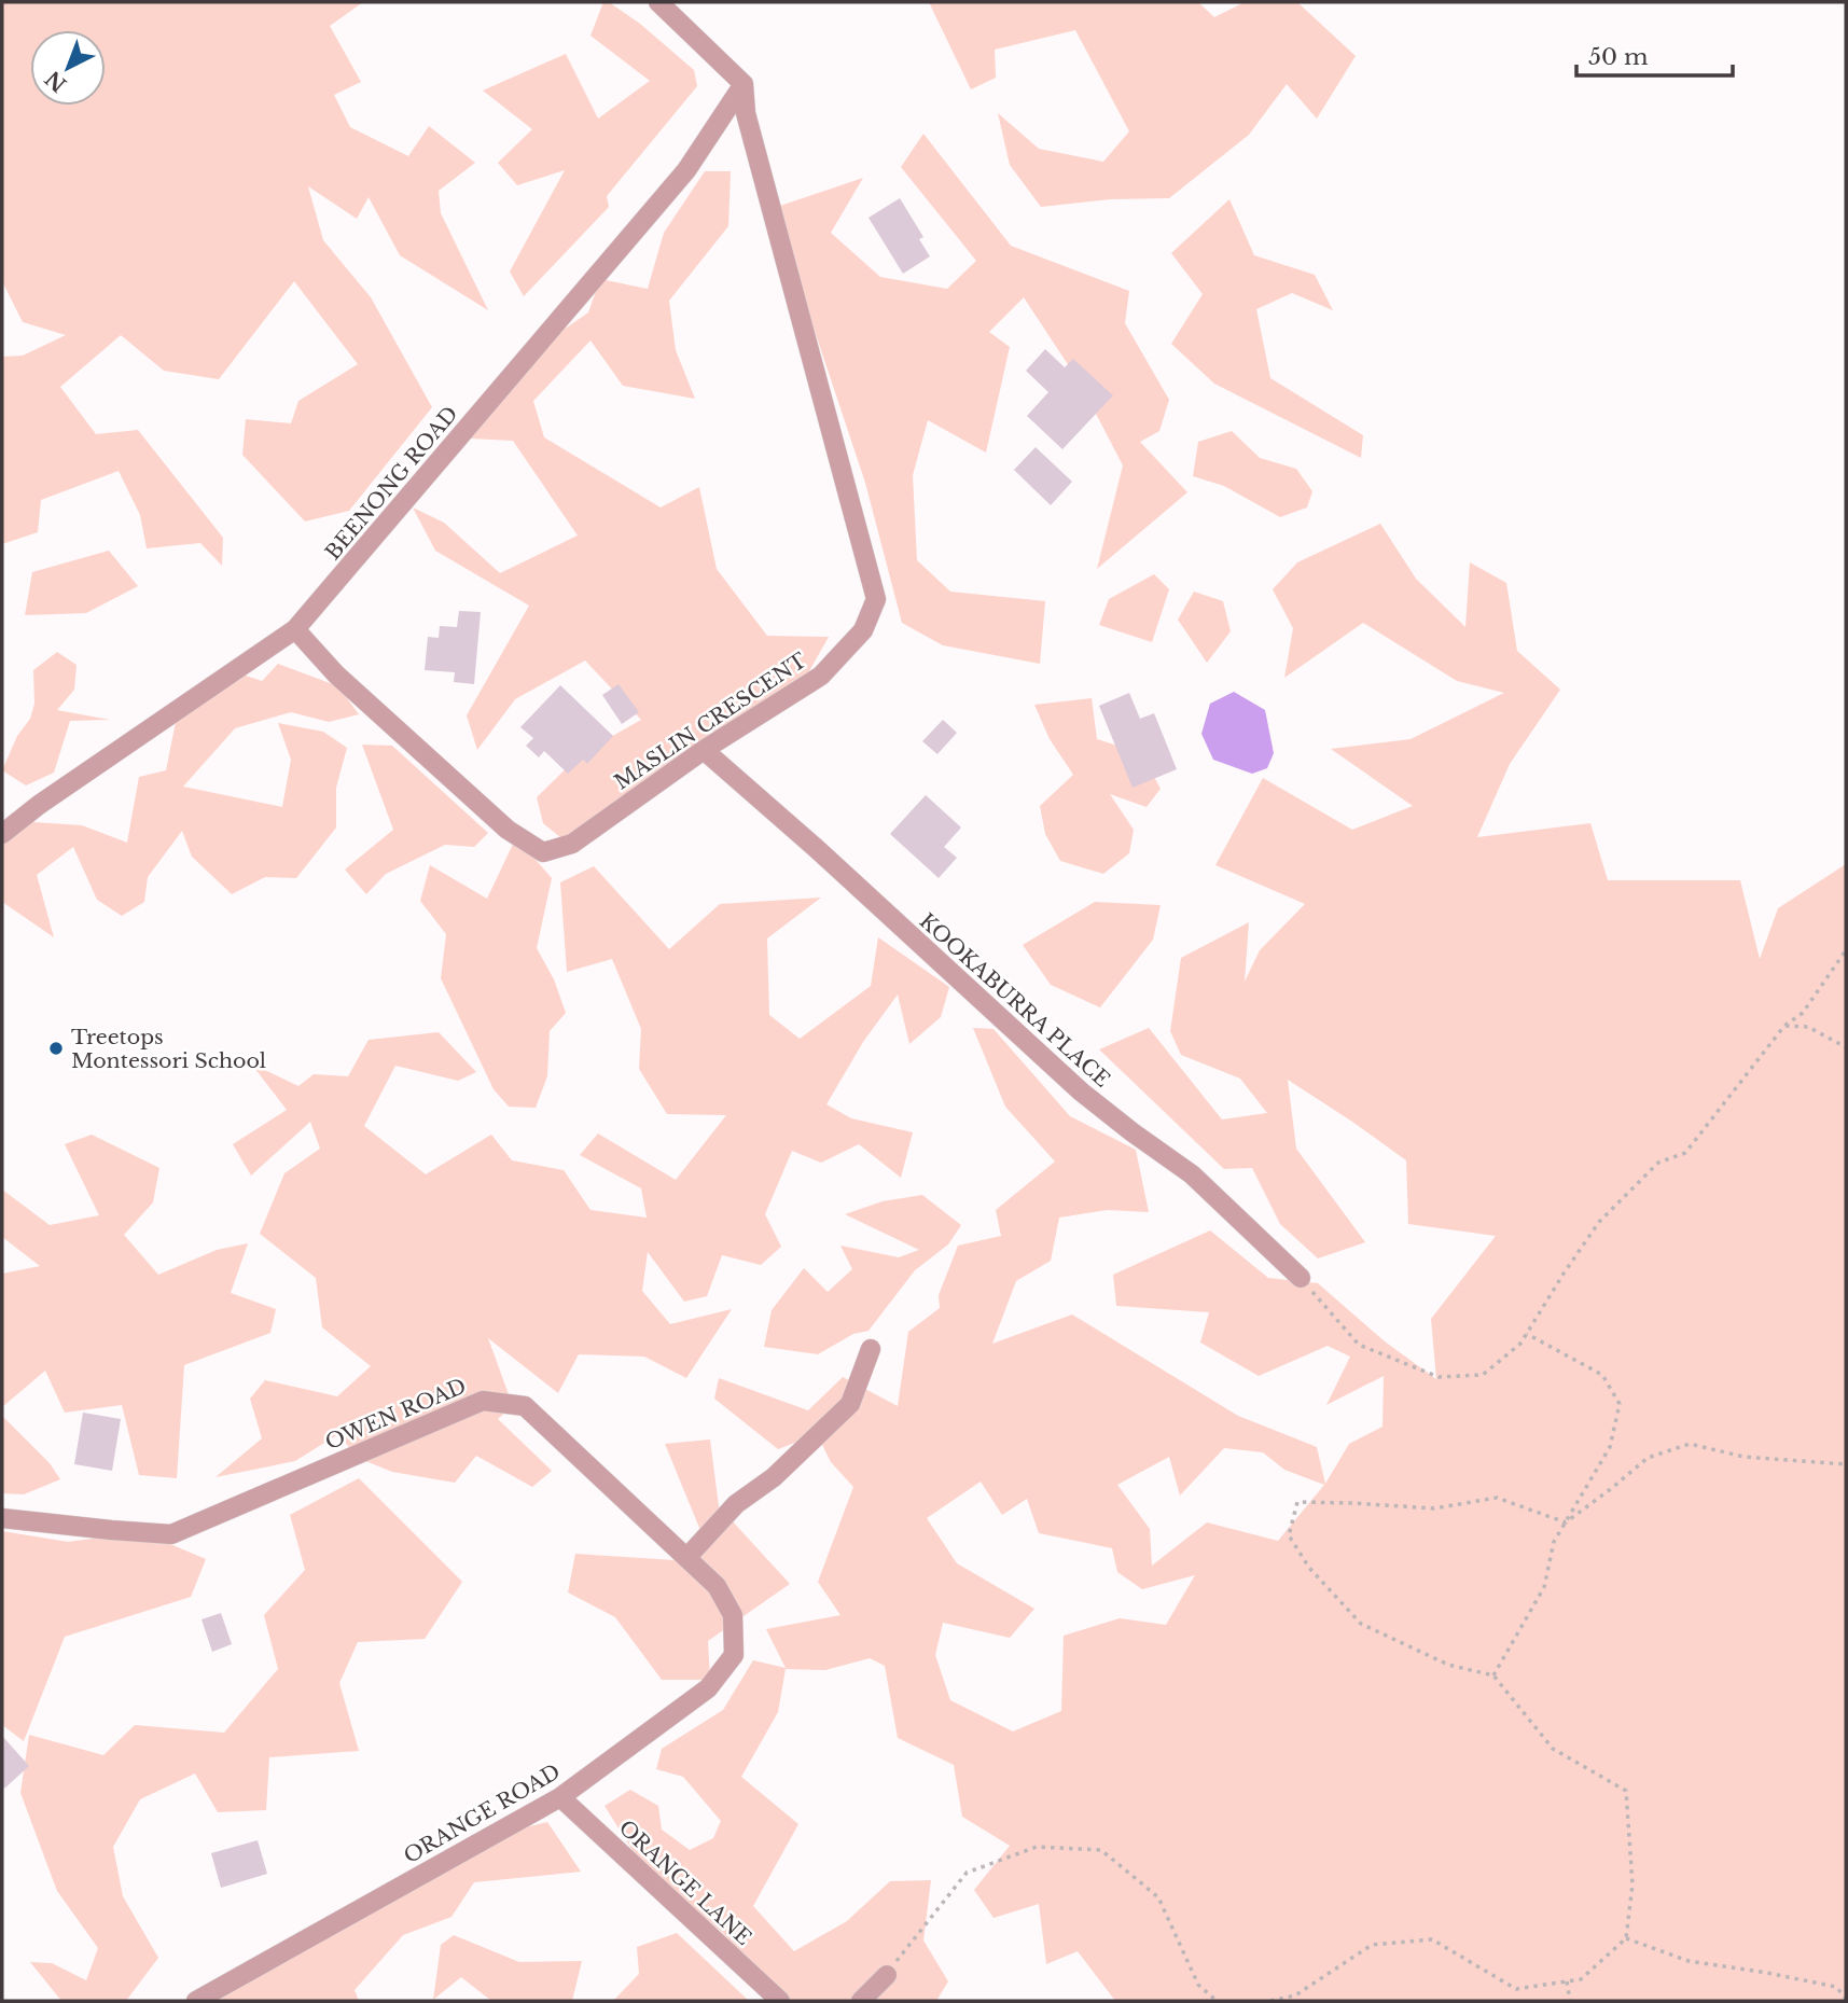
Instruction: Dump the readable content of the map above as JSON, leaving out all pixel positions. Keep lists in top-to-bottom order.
{
  "streets": {
    "street": [
      "BEENONG ROAD",
      "MASLIN CRESCENT",
      "KOOKABURRA PLACE",
      "OWEN ROAD",
      "ORANGE ROAD",
      "ORANGE LANE"
    ]
  },
  "crossings": [
    ["BEENONG ROAD", "MASLIN CRESCENT"],
    ["MASLIN CRESCENT", "KOOKABURRA PLACE"],
    ["OWEN ROAD", "ORANGE ROAD"],
    ["ORANGE ROAD", "ORANGE LANE"]
  ],
  "places": ["Treetops Montessori School"],
  "scale_bar": "50 m",
  "north": "bottom left"
}
